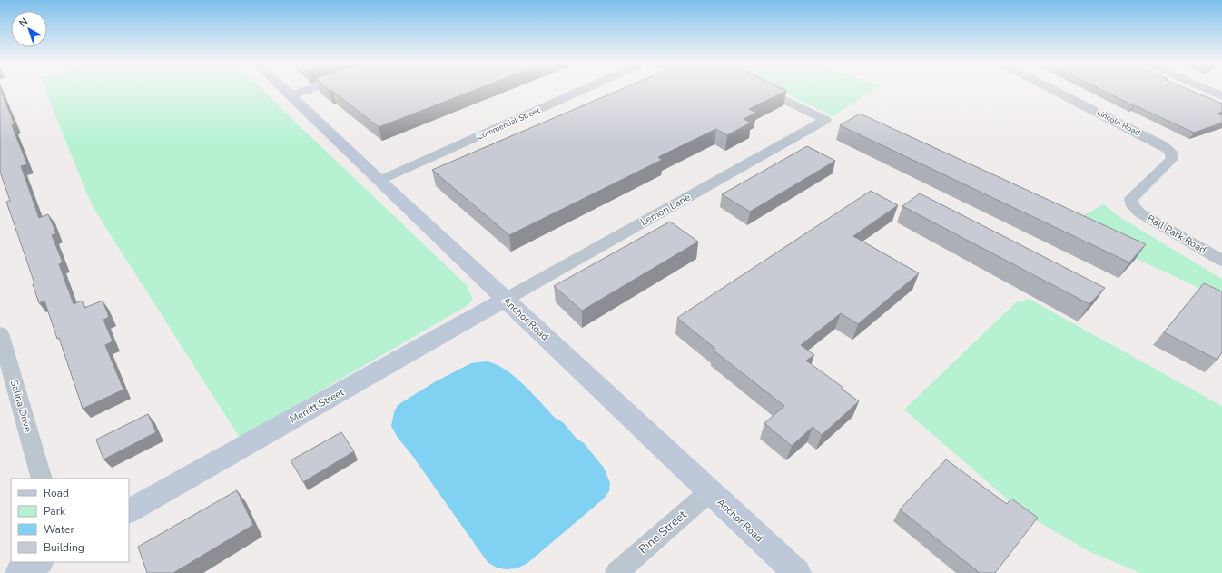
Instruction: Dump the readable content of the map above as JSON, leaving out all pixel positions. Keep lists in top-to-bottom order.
{
  "streets": {
    "street": [
      "Lincoln Road",
      "Commercial Street",
      "Lemon Lane",
      "Ball Park Road",
      "Anchor Road",
      "Salina Drive",
      "Merritt Street",
      "Pine Street"
    ]
  },
  "crossings": [
    ["Lincoln Road", "Ball Park Road"],
    ["Commercial Street", "Anchor Road"],
    ["Lemon Lane", "Anchor Road"],
    ["Lemon Lane", "Merritt Street"],
    ["Anchor Road", "Merritt Street"],
    ["Anchor Road", "Pine Street"]
  ],
  "legend": [
    "Road",
    "Park",
    "Water",
    "Building"
  ],
  "north": "top left"
}
